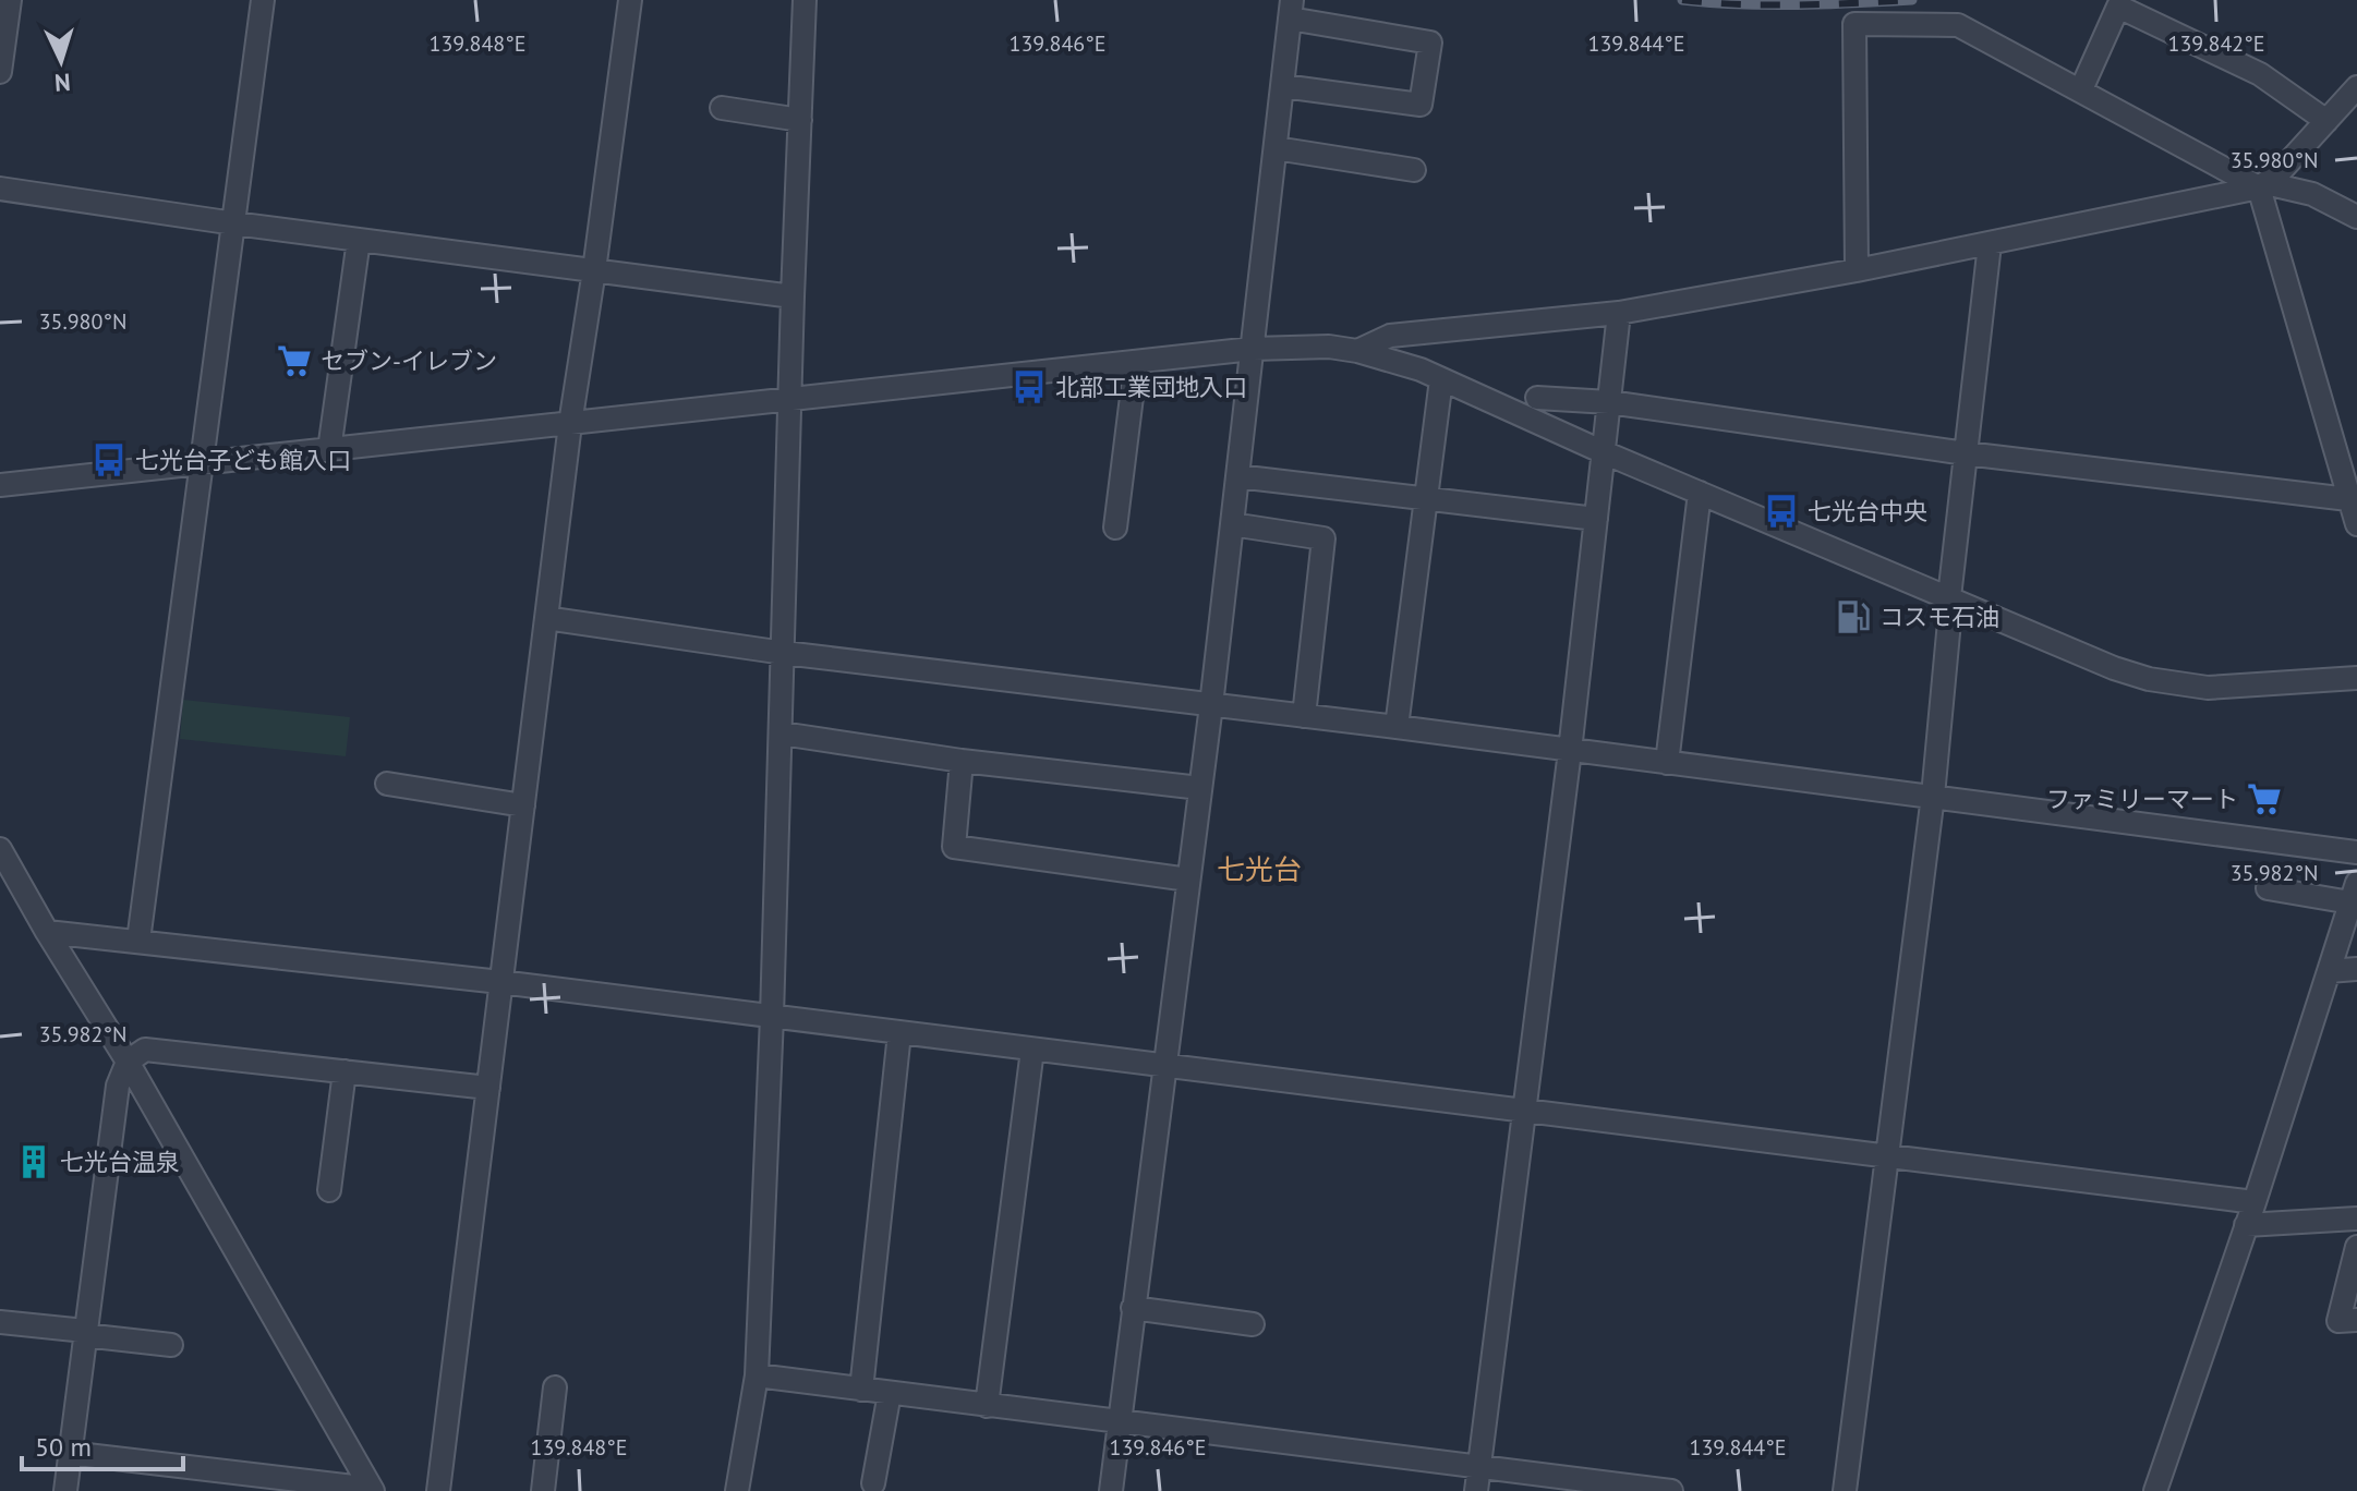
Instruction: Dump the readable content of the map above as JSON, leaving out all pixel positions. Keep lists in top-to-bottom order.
{
  "districts": ["七光台"],
  "places": {
    "supermarket": ["セブン-イレブン", "ファミリーマート"],
    "bus stop": ["北部工業団地入口", "七光台子ども館入口", "七光台中央"],
    "fuel station": ["コスモ石油"],
    "building": ["七光台温泉"]
  },
  "scale_bar": "50 m",
  "north": "bottom",
  "coordinates": [
    "139.848°E",
    "139.846°E",
    "139.844°E",
    "139.842°E",
    "35.980°N",
    "35.982°N"
  ]
}
